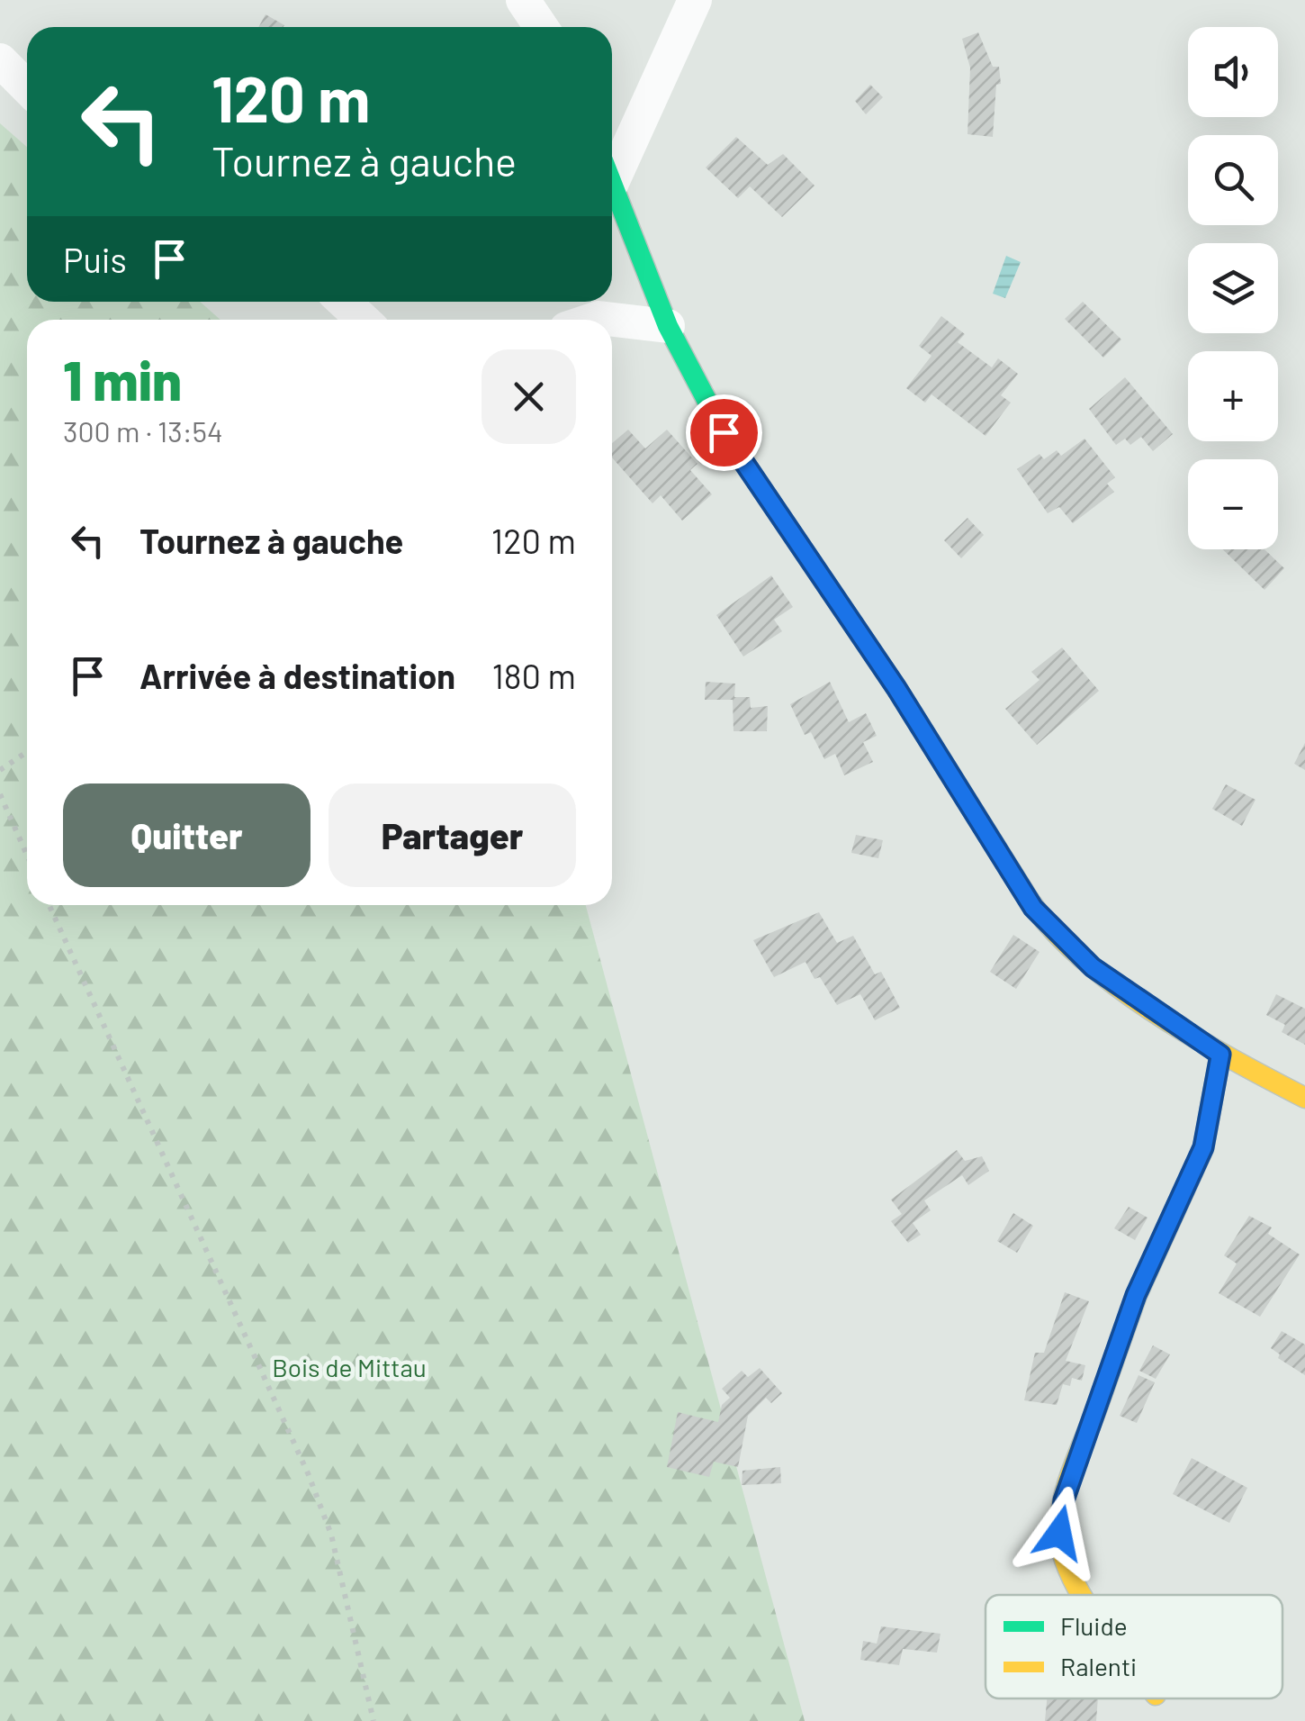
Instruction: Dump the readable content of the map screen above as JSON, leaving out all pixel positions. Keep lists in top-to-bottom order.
{
  "parks": ["Bois de Mittau"],
  "legend": ["Fluide", "Ralenti"],
  "page": {
    "map_buttons": ["+", "−"],
    "turn": ["120 m", "Tournez à gauche"],
    "then": "Puis",
    "heading": ["1 min", "300 m · 13:54"],
    "list": [
      {
        "name": "Tournez à gauche",
        "value": "120 m"
      },
      {
        "name": "Arrivée à destination",
        "value": "180 m"
      }
    ],
    "buttons": ["Quitter", "Partager"]
  }
}
